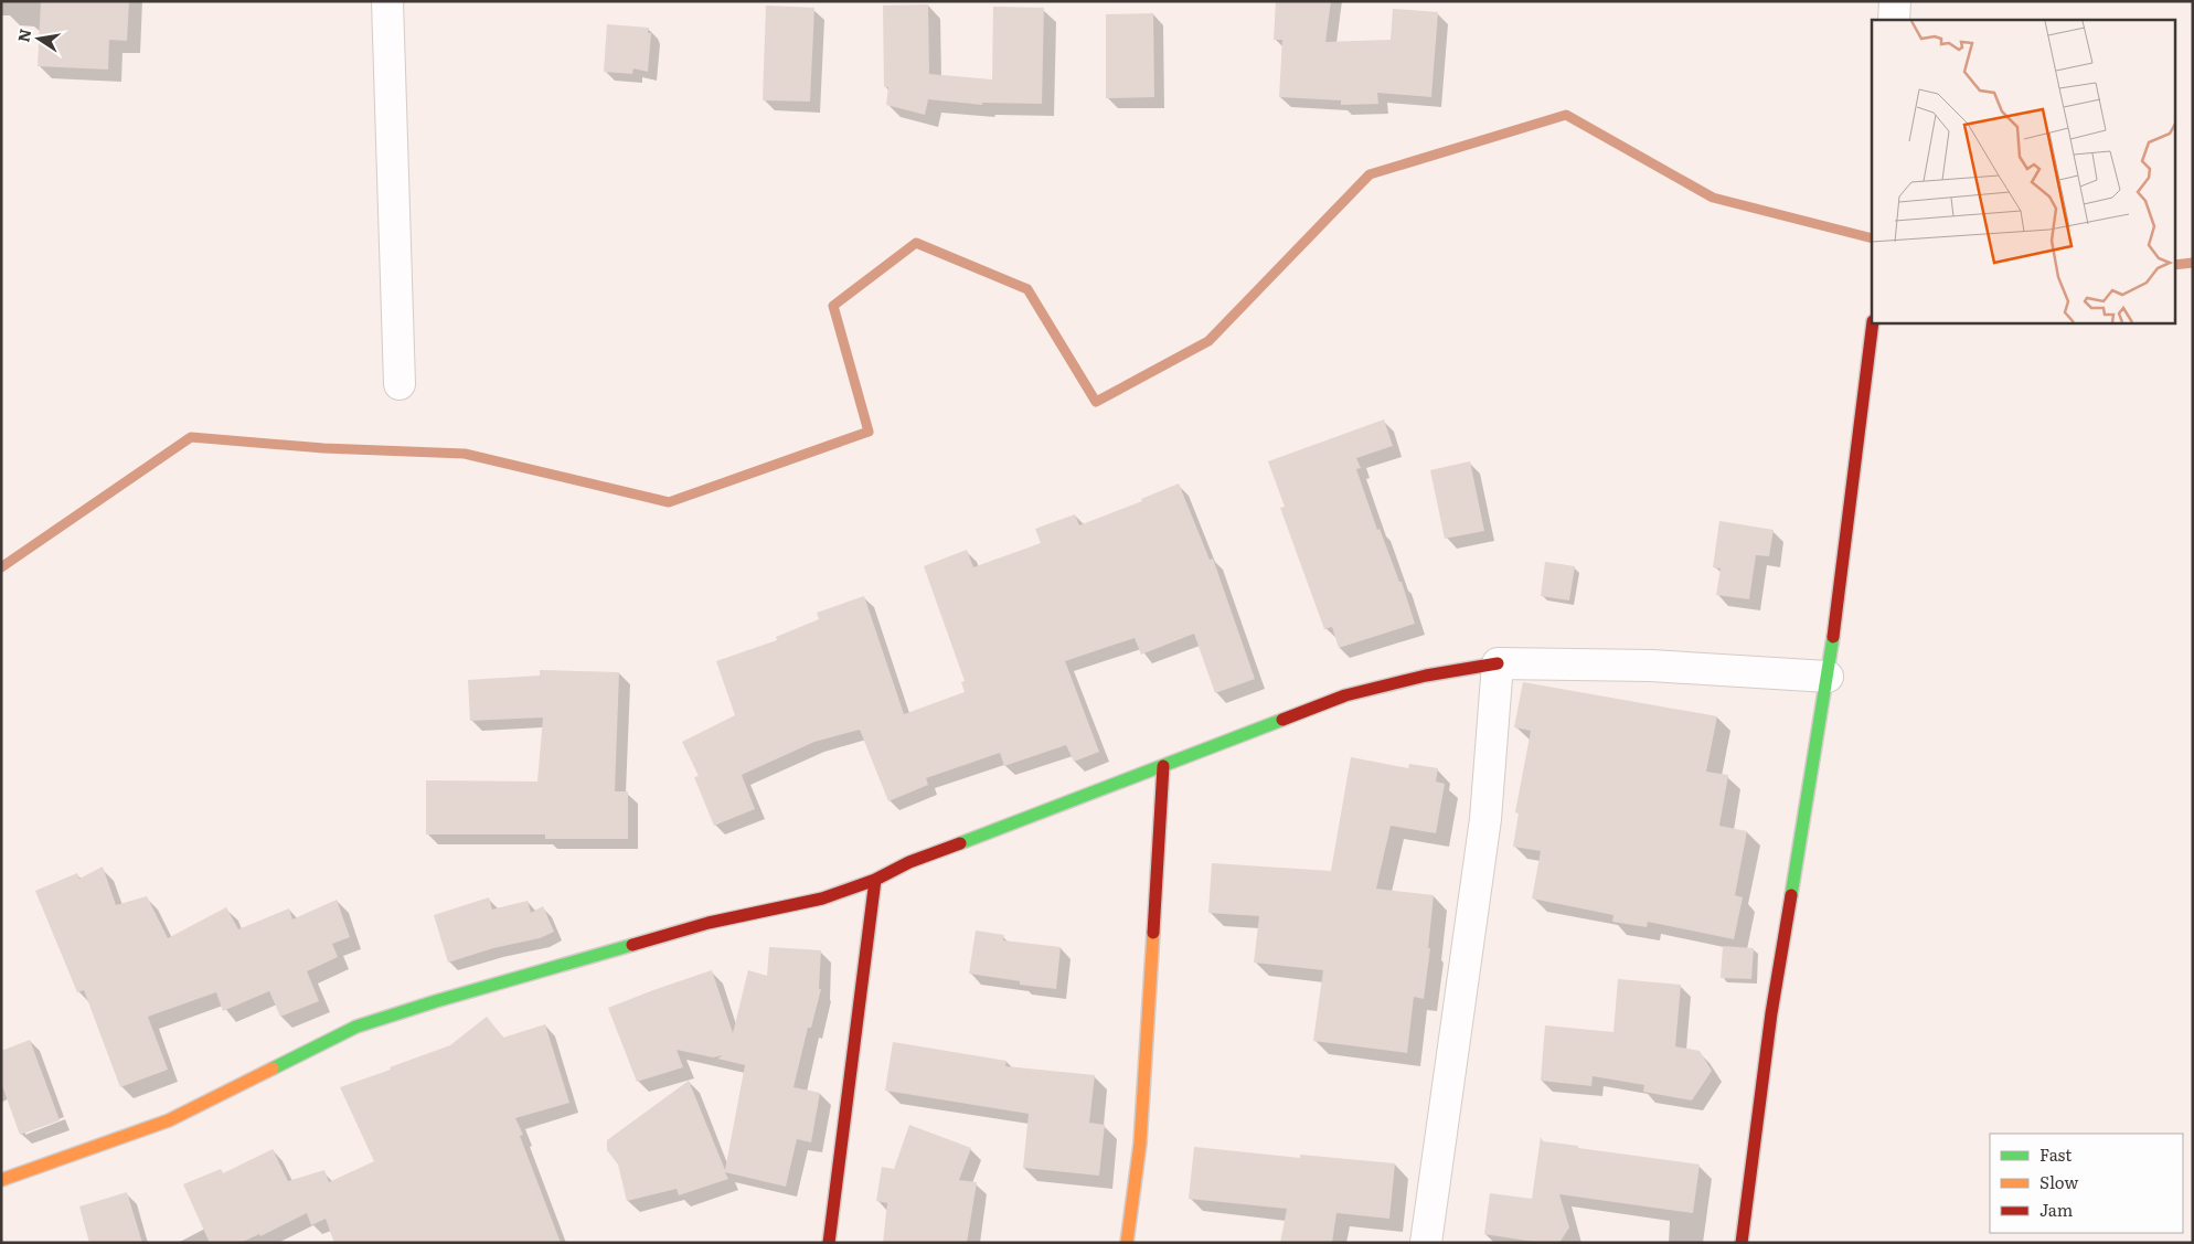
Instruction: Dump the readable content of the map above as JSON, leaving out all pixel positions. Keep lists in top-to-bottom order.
{
  "legend": ["Fast", "Slow", "Jam"],
  "north": "left"
}
